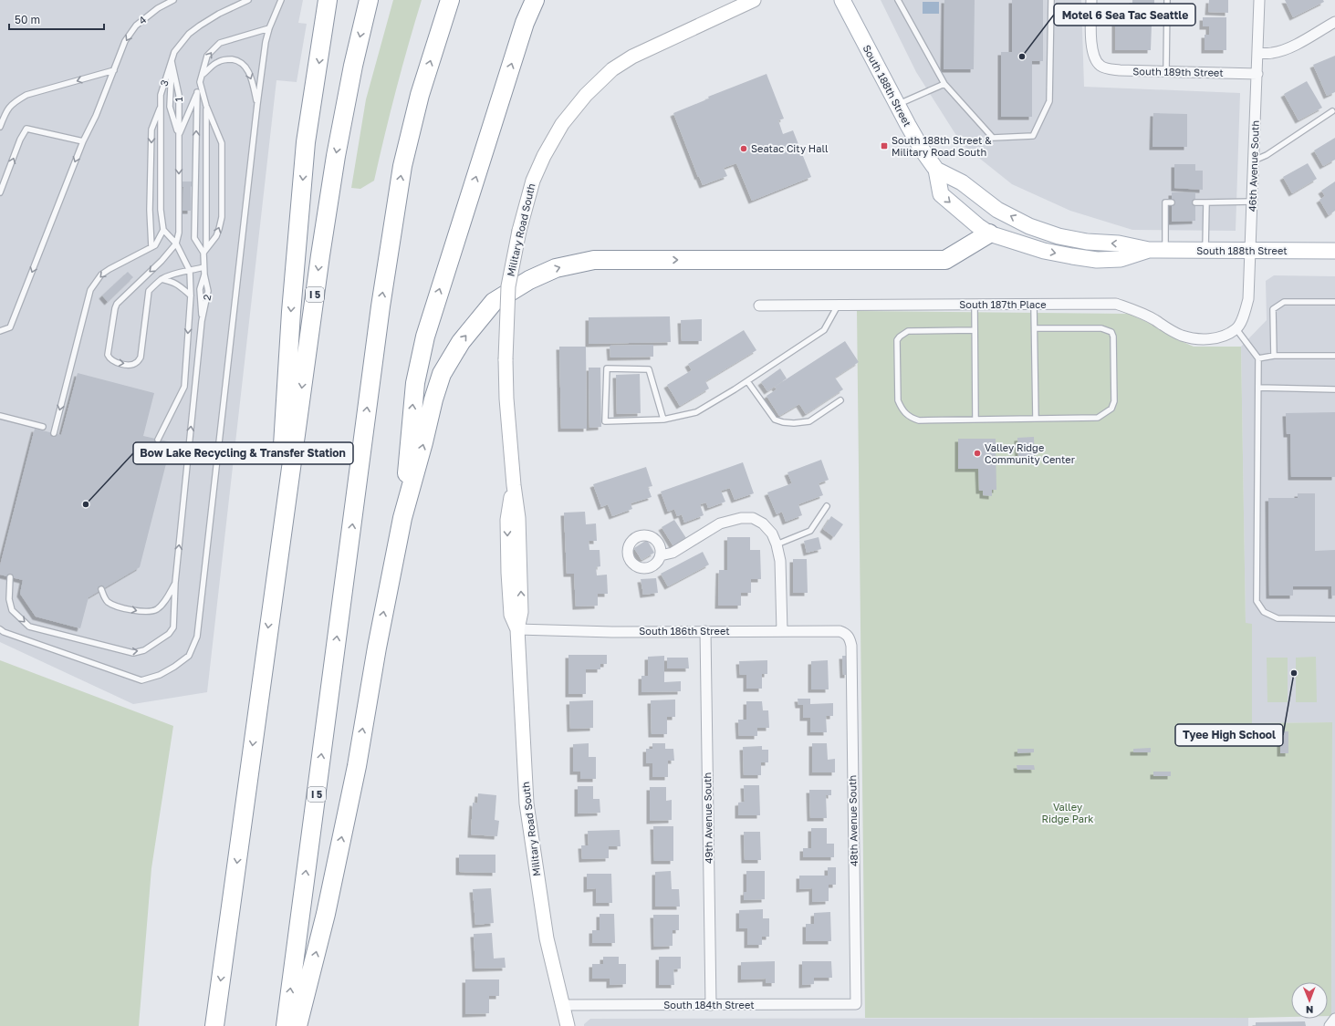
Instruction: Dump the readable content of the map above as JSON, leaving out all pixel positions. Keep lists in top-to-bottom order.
{
  "streets": {
    "highway": ["I 5"],
    "main road": ["South 188th Street", "Military Road South"],
    "street": [
      "South 189th Street",
      "46th Avenue South",
      "South 187th Place",
      "South 186th Street",
      "49th Avenue South",
      "48th Avenue South",
      "South 184th Street"
    ],
    "lane": [
      "4",
      "3",
      "1",
      "2"
    ]
  },
  "crossings": [
    ["South 189th Street", "46th Avenue South"],
    ["3", "1"],
    ["South 188th Street", "46th Avenue South"],
    ["46th Avenue South", "South 187th Place"],
    ["Military Road South", "South 186th Street"],
    ["Military Road South", "South 184th Street"],
    ["South 186th Street", "49th Avenue South"],
    ["South 186th Street", "48th Avenue South"],
    ["49th Avenue South", "South 184th Street"],
    ["48th Avenue South", "South 184th Street"]
  ],
  "one_way": ["4"],
  "parks": ["Valley Ridge Park"],
  "places": {
    "other": [
      "Motel 6 Sea Tac Seattle",
      "Seatac City Hall",
      "Valley Ridge Community Center",
      "Bow Lake Recycling & Transfer Station",
      "Tyee High School"
    ],
    "transit": ["South 188th Street & Military Road South"]
  },
  "scale_bar": "50 m",
  "north": "bottom"
}
